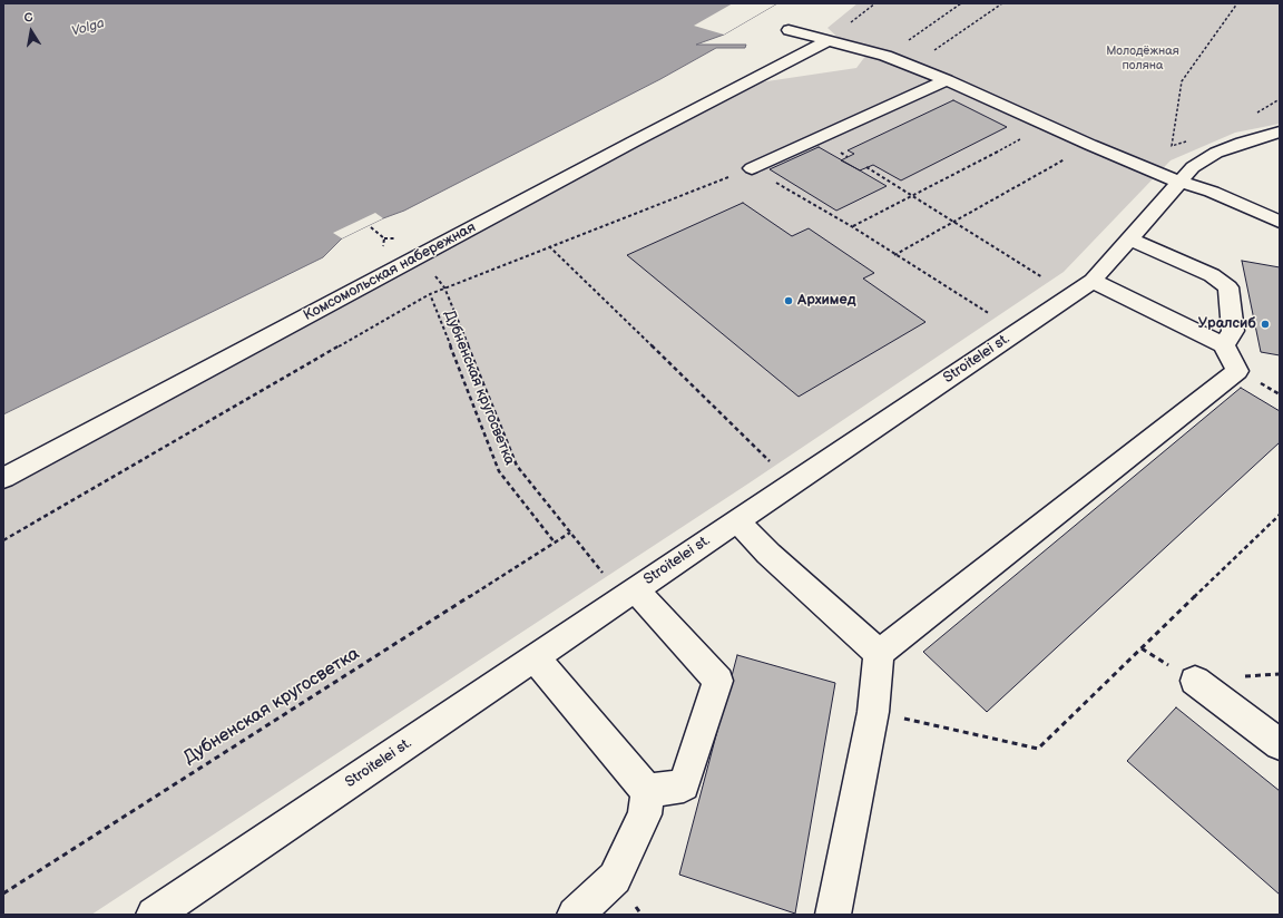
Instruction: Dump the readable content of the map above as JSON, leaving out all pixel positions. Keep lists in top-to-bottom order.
{
  "streets": {
    "street": ["Комсомольская набережная", "Stroitelei st."],
    "path": ["Дубненская кругосветка"]
  },
  "water": ["Volga"],
  "parks": ["Молодёжная поляна"],
  "places": ["Архимед", "Уралсиб"],
  "north": "top"
}
